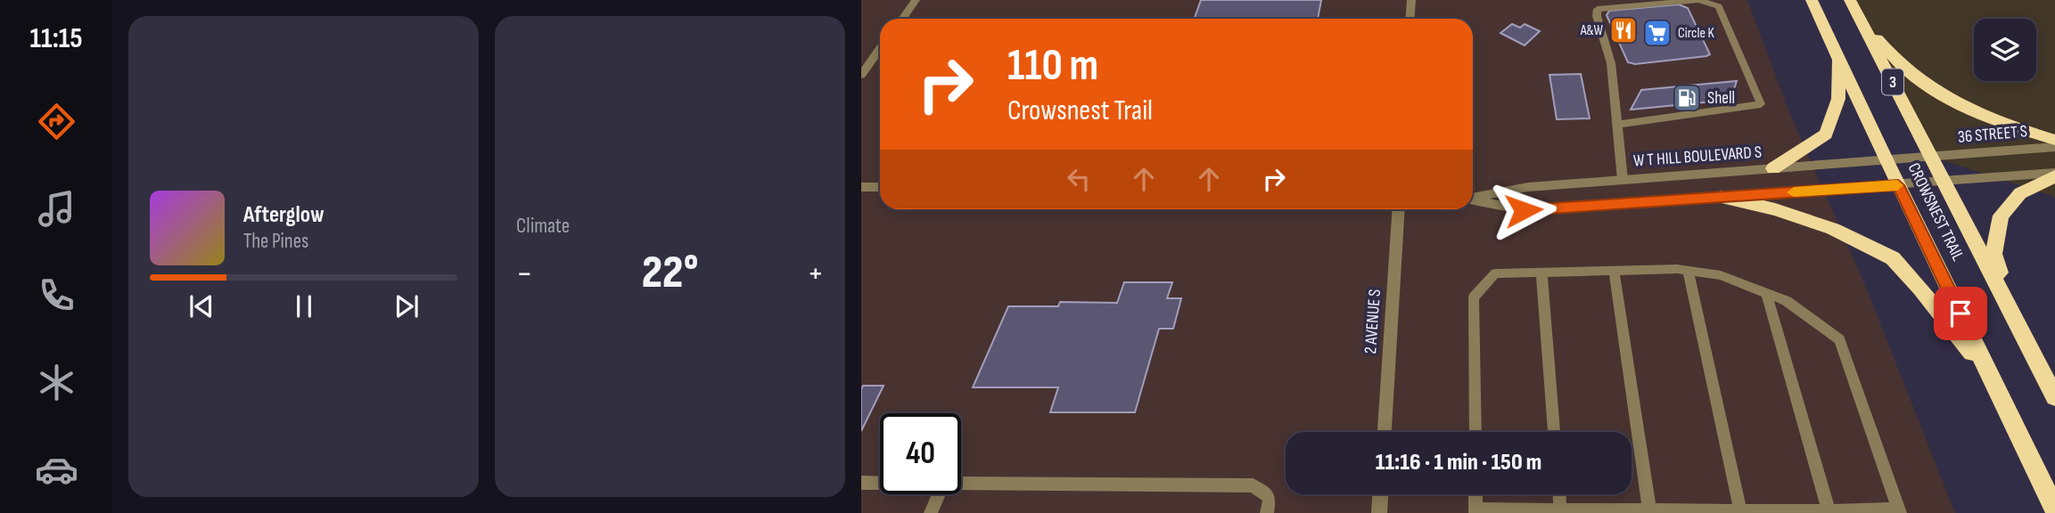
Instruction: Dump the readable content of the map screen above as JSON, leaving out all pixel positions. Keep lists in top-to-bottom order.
{
  "streets": {
    "highway": ["3", "CROWSNEST TRAIL"],
    "street": ["36 STREET S", "W T HILL BOULEVARD S", "2 AVENUE S"]
  },
  "crossings": [
    ["36 STREET S", "W T HILL BOULEVARD S"],
    ["36 STREET S", "CROWSNEST TRAIL"],
    ["W T HILL BOULEVARD S", "CROWSNEST TRAIL"]
  ],
  "places": {
    "restaurant": ["A&W"],
    "supermarket": ["Circle K"],
    "fuel station": ["Shell"]
  },
  "page": {
    "tabs": "11:15",
    "tile": "Climate",
    "turn": ["110 m", "Crowsnest Trail"],
    "song": ["Afterglow", "The Pines"],
    "heat": ["−", "22°", "+"],
    "limit": "40",
    "trip": "11:16 · 1 min · 150 m"
  }
}
